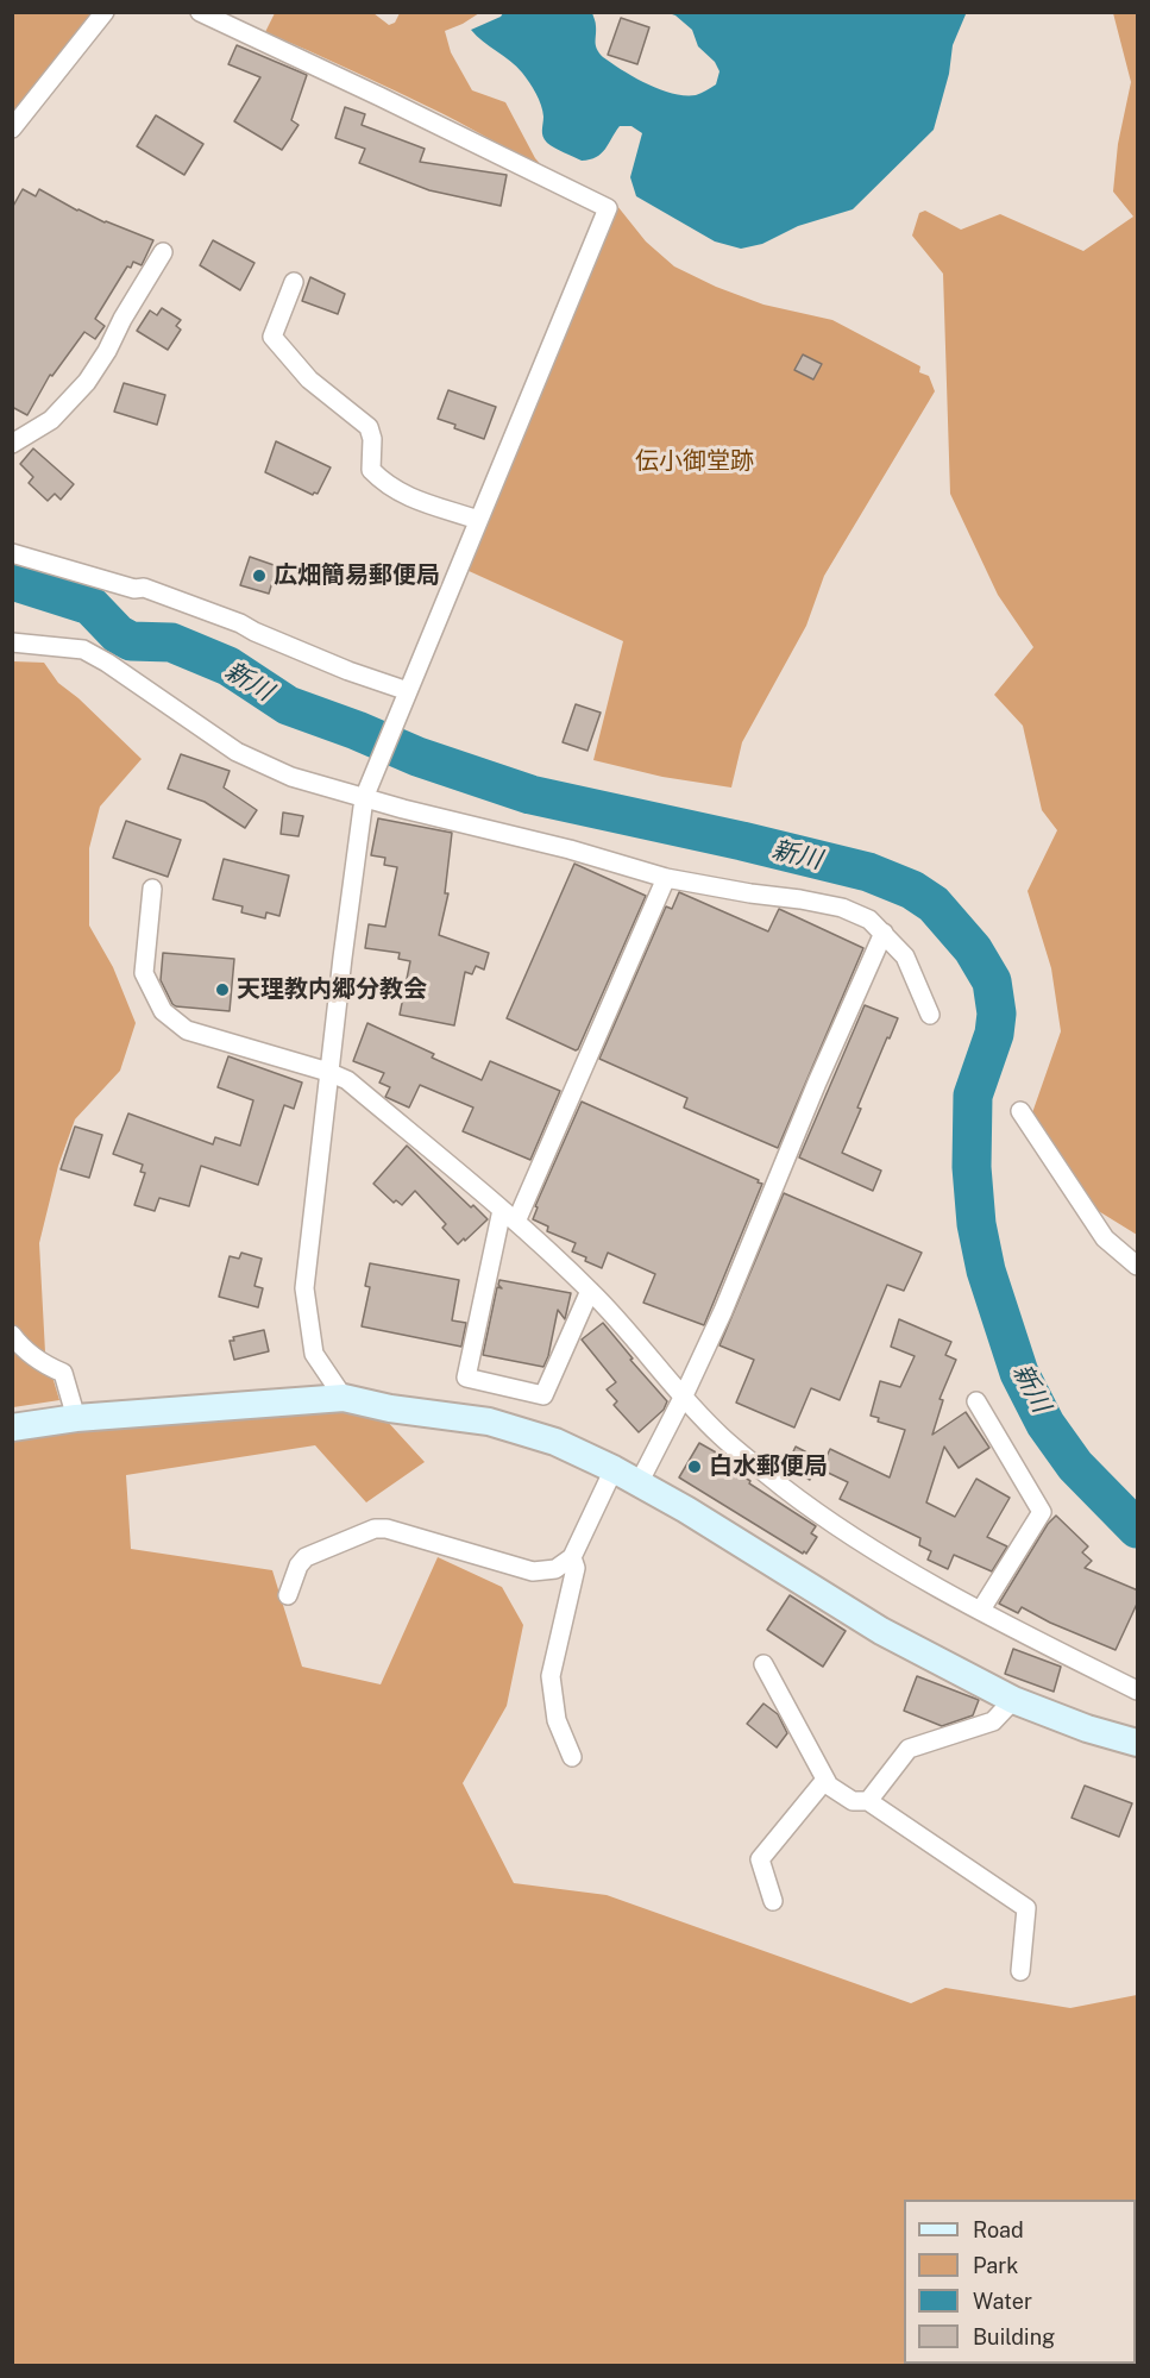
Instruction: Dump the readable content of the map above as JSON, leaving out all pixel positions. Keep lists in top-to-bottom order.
{
  "water": ["新川"],
  "parks": ["伝小御堂跡"],
  "places": ["広畑簡易郵便局", "天理教内郷分教会", "白水郵便局"],
  "legend": [
    "Road",
    "Park",
    "Water",
    "Building"
  ]
}
